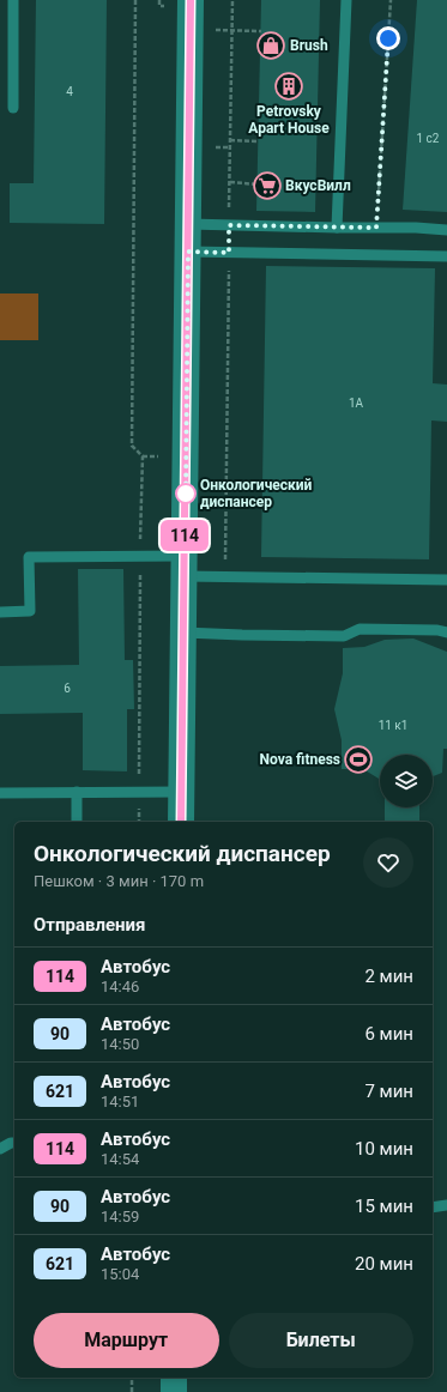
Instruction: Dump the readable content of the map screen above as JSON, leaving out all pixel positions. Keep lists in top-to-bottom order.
{
  "places": {
    "shop": ["Brush"],
    "building": ["Petrovsky Apart House"],
    "supermarket": ["ВкусВилл"],
    "other": ["Онкологический диспансер"],
    "sports": ["Nova fitness"]
  },
  "lines": ["bus line 114"],
  "house_numbers": [
    "4",
    "1 с2",
    "1А",
    "6",
    "11 к1"
  ],
  "page": {
    "on_map": "114",
    "heading": [
      ["Онкологический диспансер", "Пешком · 3 мин · 170 m"],
      "Отправления"
    ],
    "list": [
      {
        "mark": "114",
        "name": "Автобус",
        "note": "14:46",
        "value": "2 мин"
      },
      {
        "mark": "90",
        "name": "Автобус",
        "note": "14:50",
        "value": "6 мин"
      },
      {
        "mark": "621",
        "name": "Автобус",
        "note": "14:51",
        "value": "7 мин"
      },
      {
        "mark": "114",
        "name": "Автобус",
        "note": "14:54",
        "value": "10 мин"
      },
      {
        "mark": "90",
        "name": "Автобус",
        "note": "14:59",
        "value": "15 мин"
      },
      {
        "mark": "621",
        "name": "Автобус",
        "note": "15:04",
        "value": "20 мин"
      }
    ],
    "buttons": ["Маршрут", "Билеты"]
  }
}
